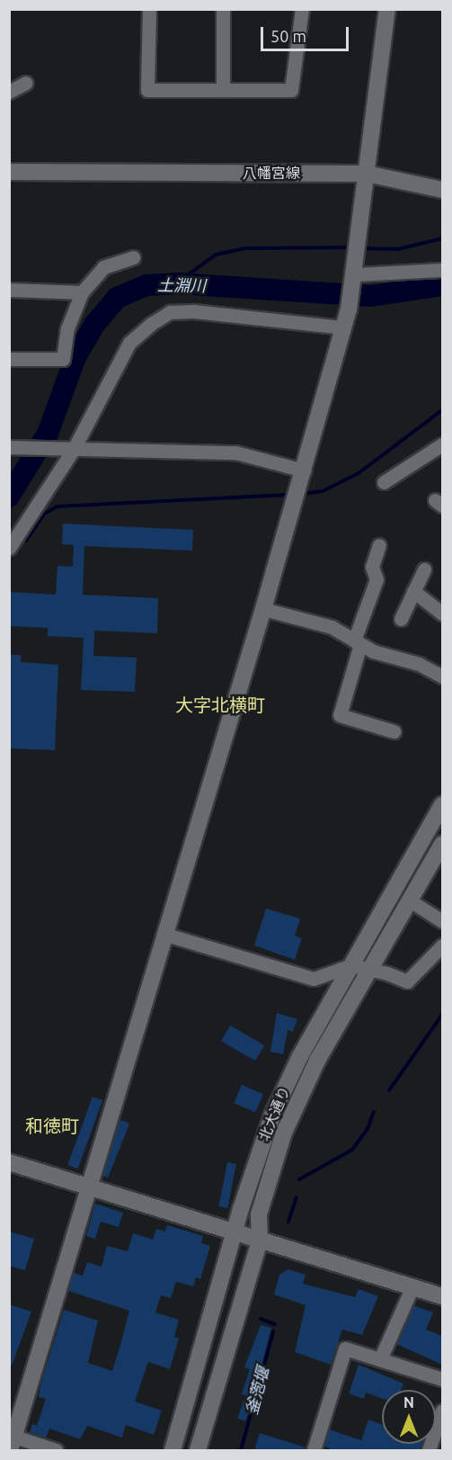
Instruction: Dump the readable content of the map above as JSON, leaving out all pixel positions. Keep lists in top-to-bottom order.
{
  "streets": {
    "street": ["八幡宮線", "北大通り"]
  },
  "districts": ["大字北横町", "和徳町"],
  "water": ["土淵川", "釜萢堰"],
  "scale_bar": "50 m",
  "north": "top"
}
